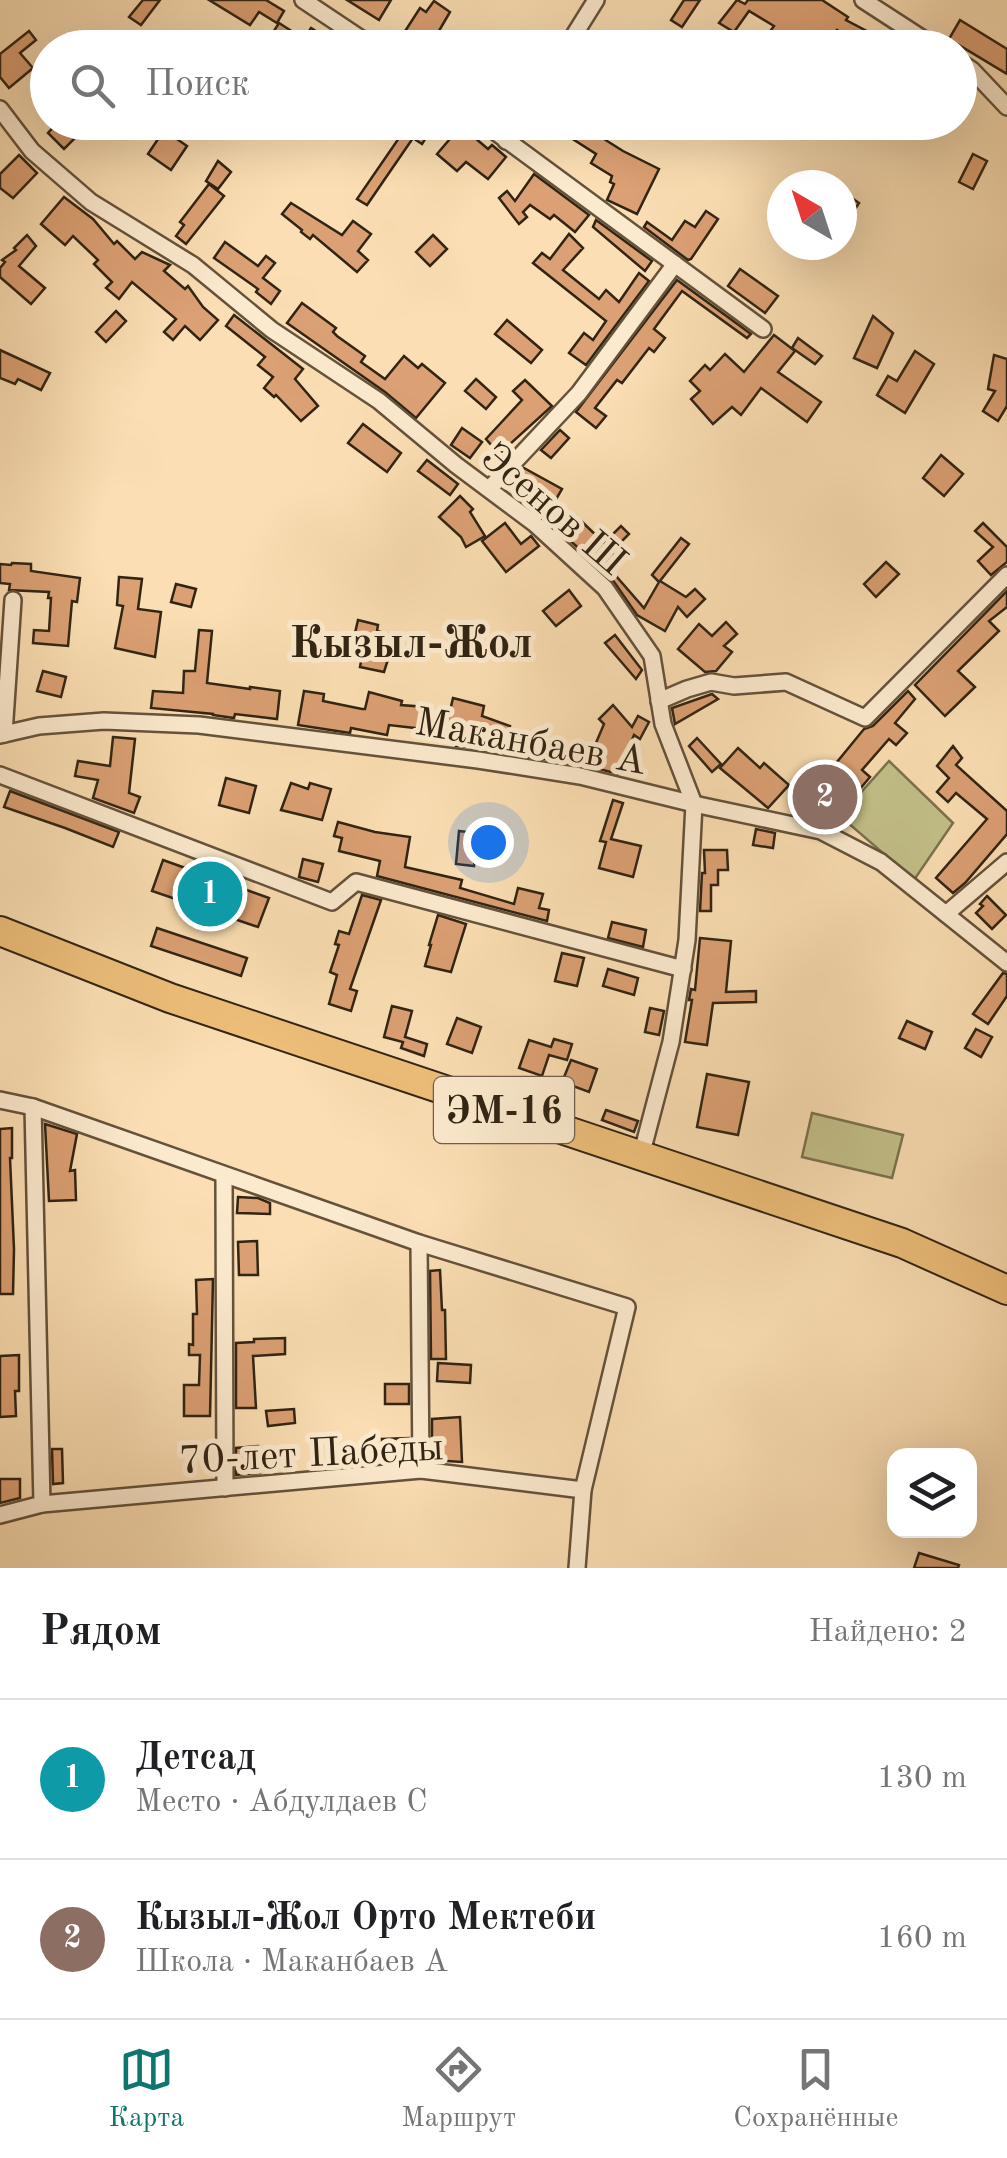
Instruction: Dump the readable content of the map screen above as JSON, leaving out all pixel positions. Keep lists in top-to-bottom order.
{
  "streets": {
    "highway": ["ЭМ-16"],
    "street": ["Эсенов Ш", "Маканбаев А", "70-лет Пабеды"]
  },
  "crossings": [
    ["Эсенов Ш", "Маканбаев А"],
    ["Эсенов Ш", "ЭМ-16"]
  ],
  "districts": ["Кызыл-Жол"],
  "north": "top left",
  "page": {
    "search": "Поиск",
    "pins": ["2", "1"],
    "heading": ["Рядом", "Найдено: 2"],
    "list": [
      {
        "mark": "1",
        "name": "Детсад",
        "note": "Место · Абдулдаев С",
        "value": "130 m"
      },
      {
        "mark": "2",
        "name": "Кызыл-Жол Орто Мектеби",
        "note": "Школа · Маканбаев А",
        "value": "160 m"
      }
    ],
    "nav": ["Карта", "Маршрут", "Сохранённые"]
  }
}
